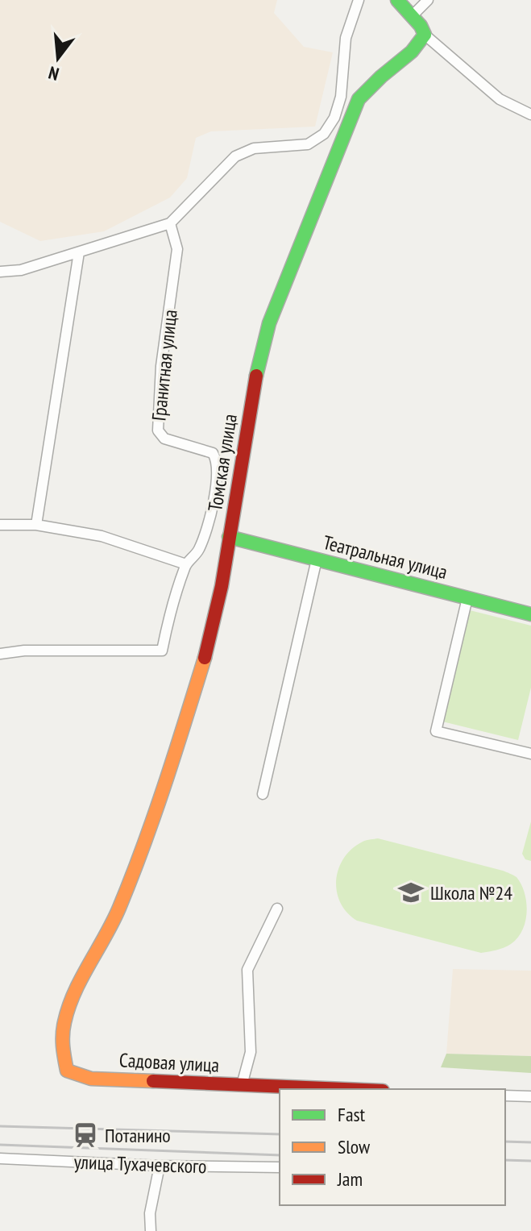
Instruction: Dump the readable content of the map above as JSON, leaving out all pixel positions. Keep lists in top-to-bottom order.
{
  "streets": {
    "street": [
      "Гранитная улица",
      "Томская улица",
      "Театральная улица",
      "Садовая улица",
      "улица Тухачевского"
    ]
  },
  "crossings": [
    ["Томская улица", "Театральная улица"],
    ["Томская улица", "Садовая улица"]
  ],
  "places": {
    "school or university": ["Школа №24"],
    "station": ["Потанино"]
  },
  "legend": ["Fast", "Slow", "Jam"],
  "north": "bottom"
}
